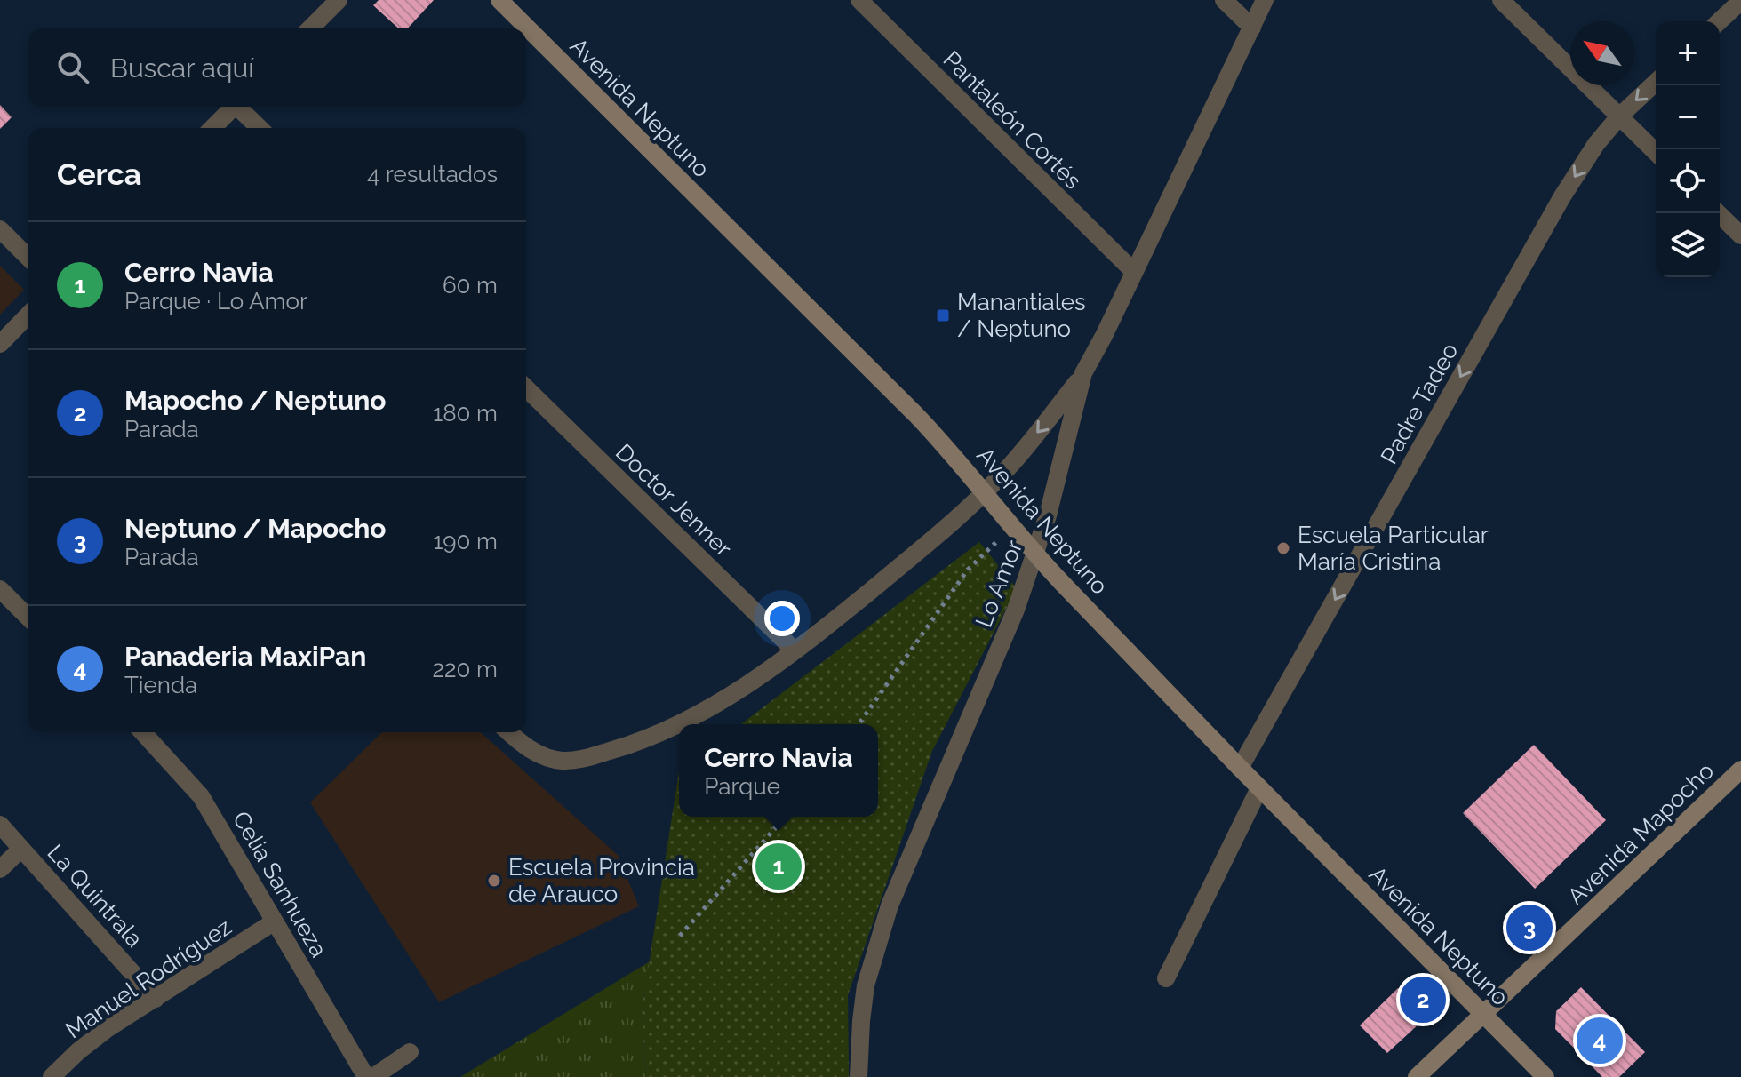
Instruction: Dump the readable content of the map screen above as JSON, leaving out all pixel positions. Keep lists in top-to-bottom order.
{
  "streets": {
    "main road": ["Avenida Neptuno", "Avenida Mapocho"],
    "street": [
      "Pantaleón Cortés",
      "Padre Tadeo",
      "Doctor Jenner",
      "Lo Amor",
      "Celia Sanhueza",
      "La Quintrala",
      "Manuel Rodríguez"
    ]
  },
  "crossings": [
    ["Avenida Neptuno", "Padre Tadeo"],
    ["Avenida Neptuno", "Lo Amor"],
    ["Avenida Neptuno", "Avenida Mapocho"],
    ["Pantaleón Cortés", "Lo Amor"],
    ["Celia Sanhueza", "Manuel Rodríguez"],
    ["La Quintrala", "Manuel Rodríguez"]
  ],
  "one_way": ["Padre Tadeo"],
  "places": {
    "transit": ["Manantiales / Neptuno"],
    "other": ["Escuela Particular María Cristina", "Escuela Provincia de Arauco"]
  },
  "north": "top left",
  "page": {
    "map_buttons": ["+", "−"],
    "search": "Buscar aquí",
    "heading": ["Cerca", "4 resultados"],
    "list": [
      {
        "mark": "1",
        "name": "Cerro Navia",
        "note": "Parque · Lo Amor",
        "value": "60 m"
      },
      {
        "mark": "2",
        "name": "Mapocho / Neptuno",
        "note": "Parada",
        "value": "180 m"
      },
      {
        "mark": "3",
        "name": "Neptuno / Mapocho",
        "note": "Parada",
        "value": "190 m"
      },
      {
        "mark": "4",
        "name": "Panaderia MaxiPan",
        "note": "Tienda",
        "value": "220 m"
      }
    ],
    "popup": ["Cerro Navia", "Parque"],
    "pins": [
      "1",
      "3",
      "2",
      "4"
    ]
  }
}
